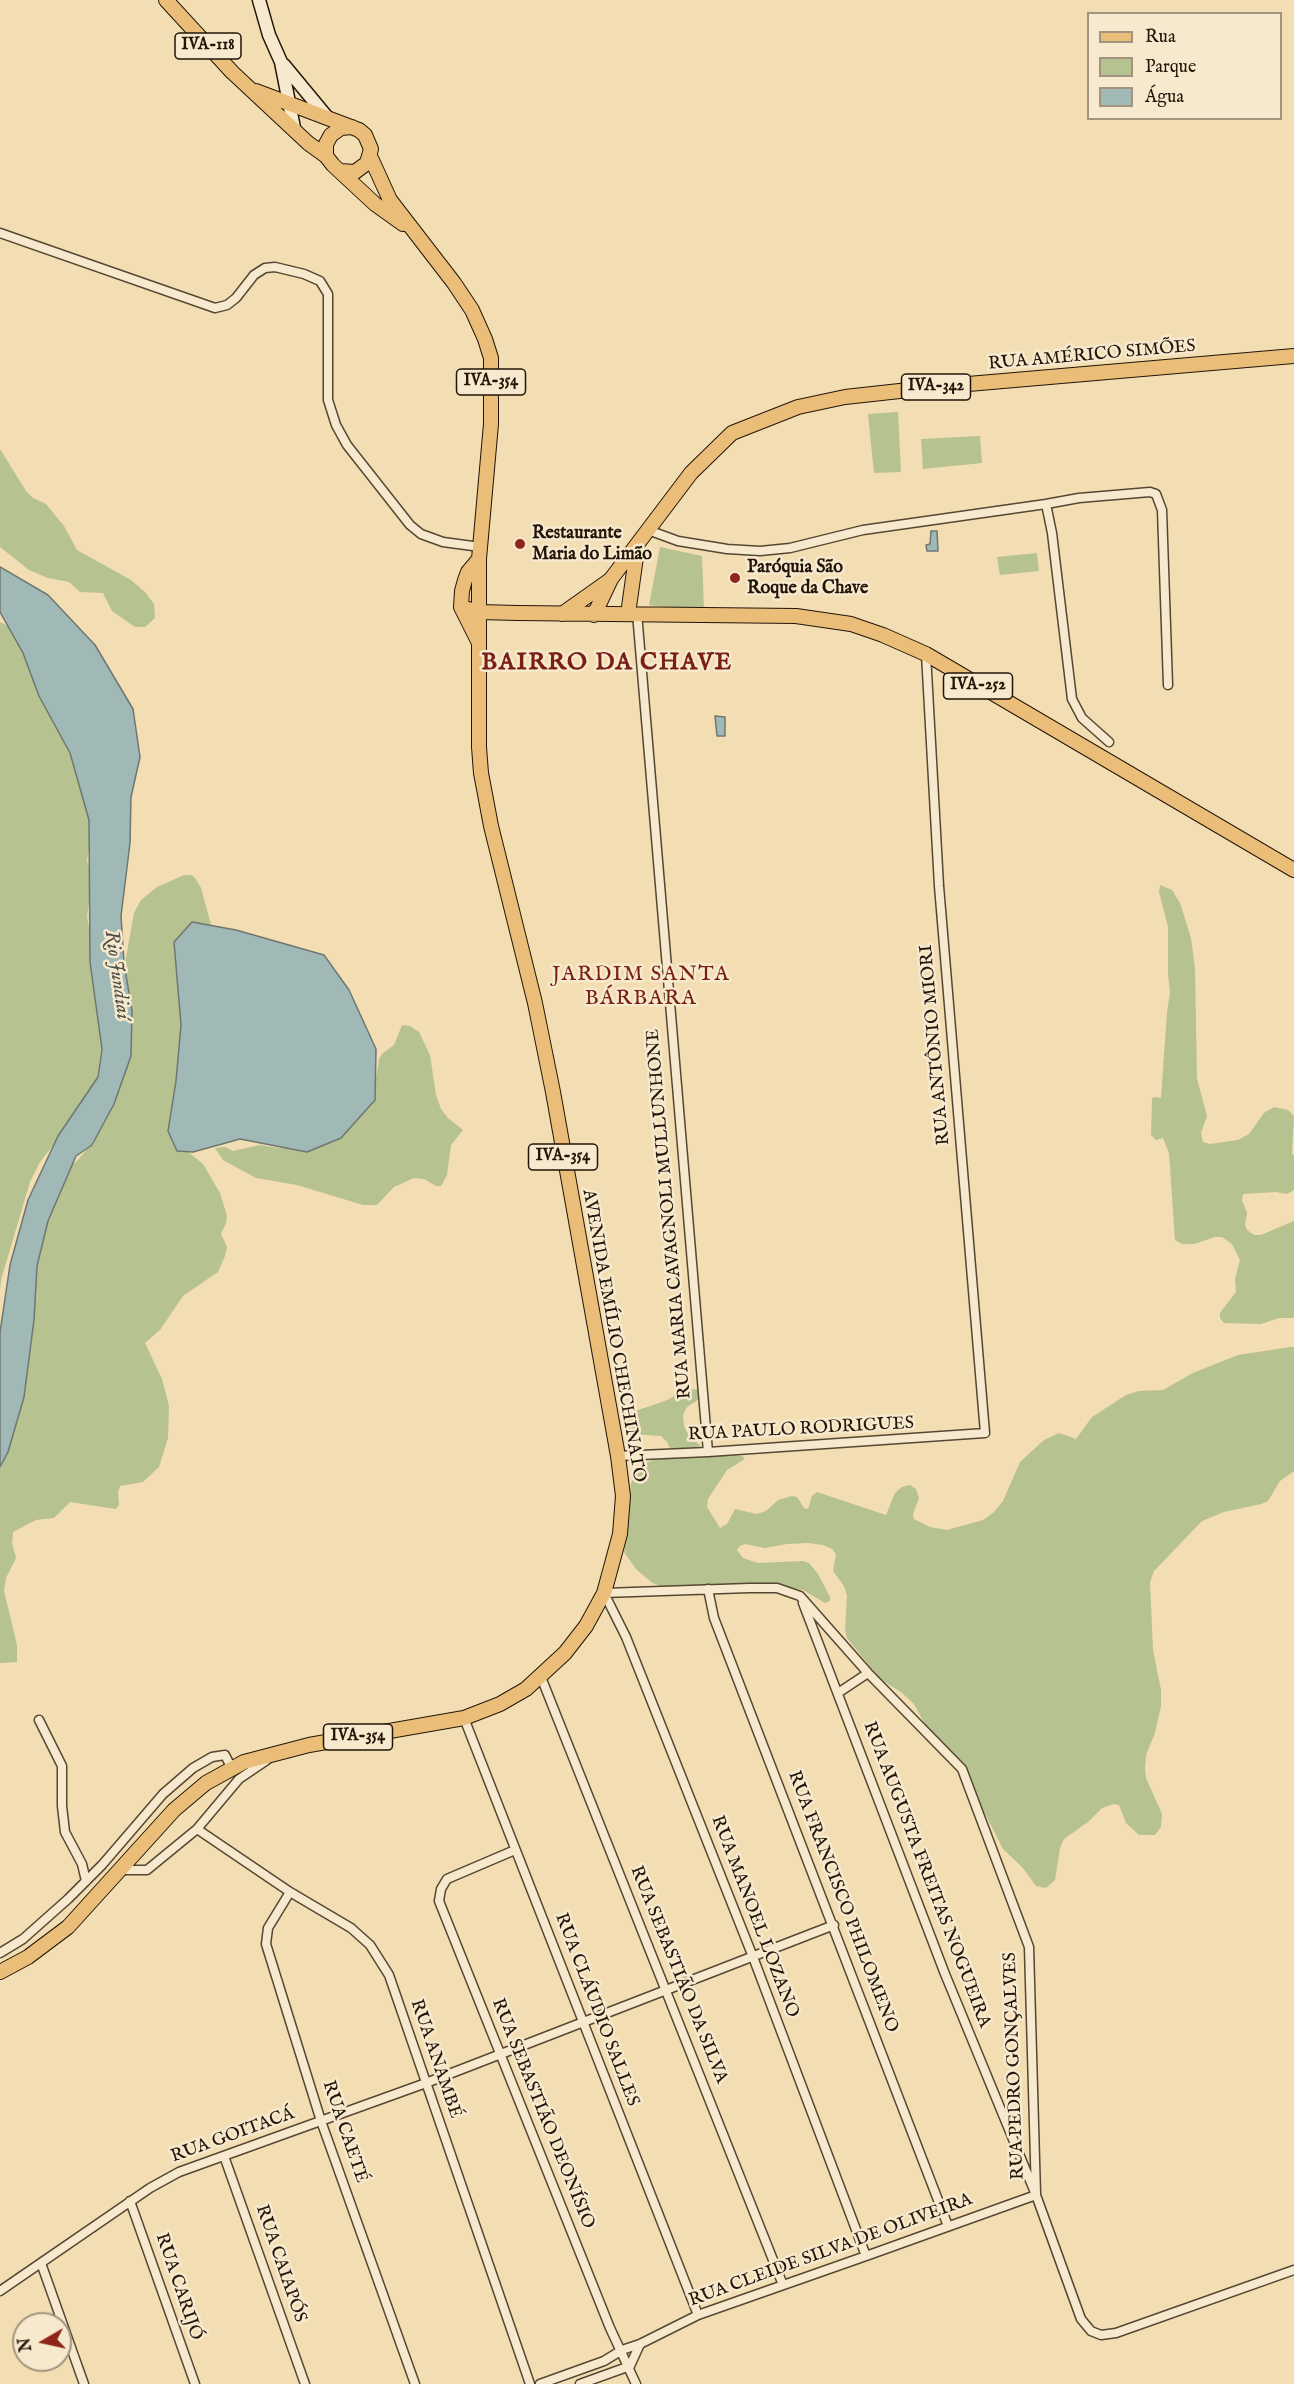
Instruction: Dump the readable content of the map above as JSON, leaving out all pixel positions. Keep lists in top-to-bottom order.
{
  "streets": {
    "main road": [
      "IVA-118",
      "RUA AMÉRICO SIMÕES",
      "IVA-354",
      "IVA-342",
      "IVA-252",
      "RUA MARIA CAVAGNOLI MULLUNHONE",
      "AVENIDA EMÍLIO CHECHINATO"
    ],
    "street": [
      "RUA ANTÔNIO MIORI",
      "RUA PAULO RODRIGUES",
      "RUA AUGUSTA FREITAS NOGUEIRA",
      "RUA FRANCISCO PHILOMENO",
      "RUA MANOEL LOZANO",
      "RUA SEBASTIÃO DA SILVA",
      "RUA CLÁUDIO SALLES",
      "RUA ANAMBÉ",
      "RUA PEDRO GONÇALVES",
      "RUA SEBASTIÃO DEONÍSIO",
      "RUA CAETÉ",
      "RUA GOITACÁ",
      "RUA CLEIDE SILVA DE OLIVEIRA",
      "RUA CAIAPÓS",
      "RUA CARIJÓ"
    ]
  },
  "crossings": [
    ["IVA-118", "AVENIDA EMÍLIO CHECHINATO"],
    ["RUA AMÉRICO SIMÕES", "IVA-252"],
    ["RUA AMÉRICO SIMÕES", "RUA MARIA CAVAGNOLI MULLUNHONE"],
    ["IVA-252", "RUA ANTÔNIO MIORI"],
    ["IVA-252", "RUA MARIA CAVAGNOLI MULLUNHONE"],
    ["IVA-252", "AVENIDA EMÍLIO CHECHINATO"],
    ["RUA ANTÔNIO MIORI", "RUA PAULO RODRIGUES"],
    ["RUA MARIA CAVAGNOLI MULLUNHONE", "RUA PAULO RODRIGUES"],
    ["AVENIDA EMÍLIO CHECHINATO", "RUA PAULO RODRIGUES"],
    ["AVENIDA EMÍLIO CHECHINATO", "RUA MANOEL LOZANO"],
    ["AVENIDA EMÍLIO CHECHINATO", "RUA SEBASTIÃO DA SILVA"],
    ["AVENIDA EMÍLIO CHECHINATO", "RUA CLÁUDIO SALLES"],
    ["RUA AUGUSTA FREITAS NOGUEIRA", "RUA PEDRO GONÇALVES"],
    ["RUA AUGUSTA FREITAS NOGUEIRA", "RUA CLEIDE SILVA DE OLIVEIRA"],
    ["RUA FRANCISCO PHILOMENO", "RUA GOITACÁ"],
    ["RUA FRANCISCO PHILOMENO", "RUA CLEIDE SILVA DE OLIVEIRA"],
    ["RUA MANOEL LOZANO", "RUA GOITACÁ"],
    ["RUA MANOEL LOZANO", "RUA CLEIDE SILVA DE OLIVEIRA"],
    ["RUA SEBASTIÃO DA SILVA", "RUA GOITACÁ"],
    ["RUA SEBASTIÃO DA SILVA", "RUA CLEIDE SILVA DE OLIVEIRA"],
    ["RUA CLÁUDIO SALLES", "RUA SEBASTIÃO DEONÍSIO"],
    ["RUA CLÁUDIO SALLES", "RUA GOITACÁ"],
    ["RUA CLÁUDIO SALLES", "RUA CLEIDE SILVA DE OLIVEIRA"],
    ["RUA ANAMBÉ", "RUA CAETÉ"],
    ["RUA ANAMBÉ", "RUA GOITACÁ"],
    ["RUA PEDRO GONÇALVES", "RUA CLEIDE SILVA DE OLIVEIRA"],
    ["RUA SEBASTIÃO DEONÍSIO", "RUA GOITACÁ"],
    ["RUA SEBASTIÃO DEONÍSIO", "RUA CLEIDE SILVA DE OLIVEIRA"],
    ["RUA CAETÉ", "RUA GOITACÁ"],
    ["RUA GOITACÁ", "RUA CAIAPÓS"],
    ["RUA GOITACÁ", "RUA CARIJÓ"]
  ],
  "districts": ["BAIRRO DA CHAVE", "JARDIM SANTA BÁRBARA"],
  "water": ["Rio Jundiaí"],
  "places": ["Restaurante Maria do Limão", "Paróquia São Roque da Chave"],
  "legend": ["Rua", "Parque", "Água"],
  "north": "left"
}
